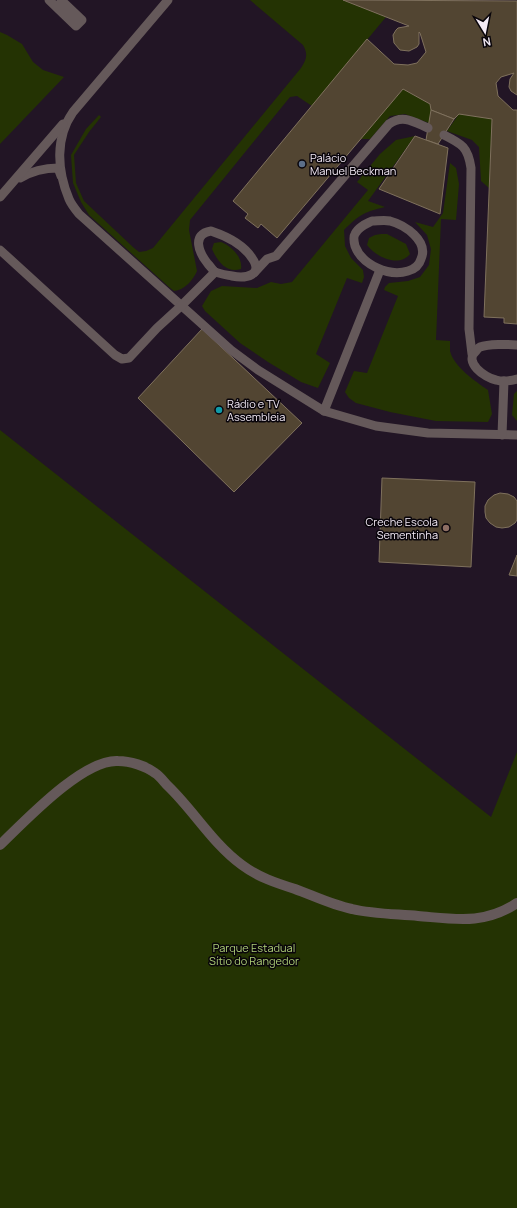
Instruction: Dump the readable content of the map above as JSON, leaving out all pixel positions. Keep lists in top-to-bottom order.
{
  "parks": ["Parque Estadual Sítio do Rangedor"],
  "places": ["Palácio Manuel Beckman", "Rádio e TV Assembleia", "Creche Escola Sementinha"],
  "north": "bottom"
}
